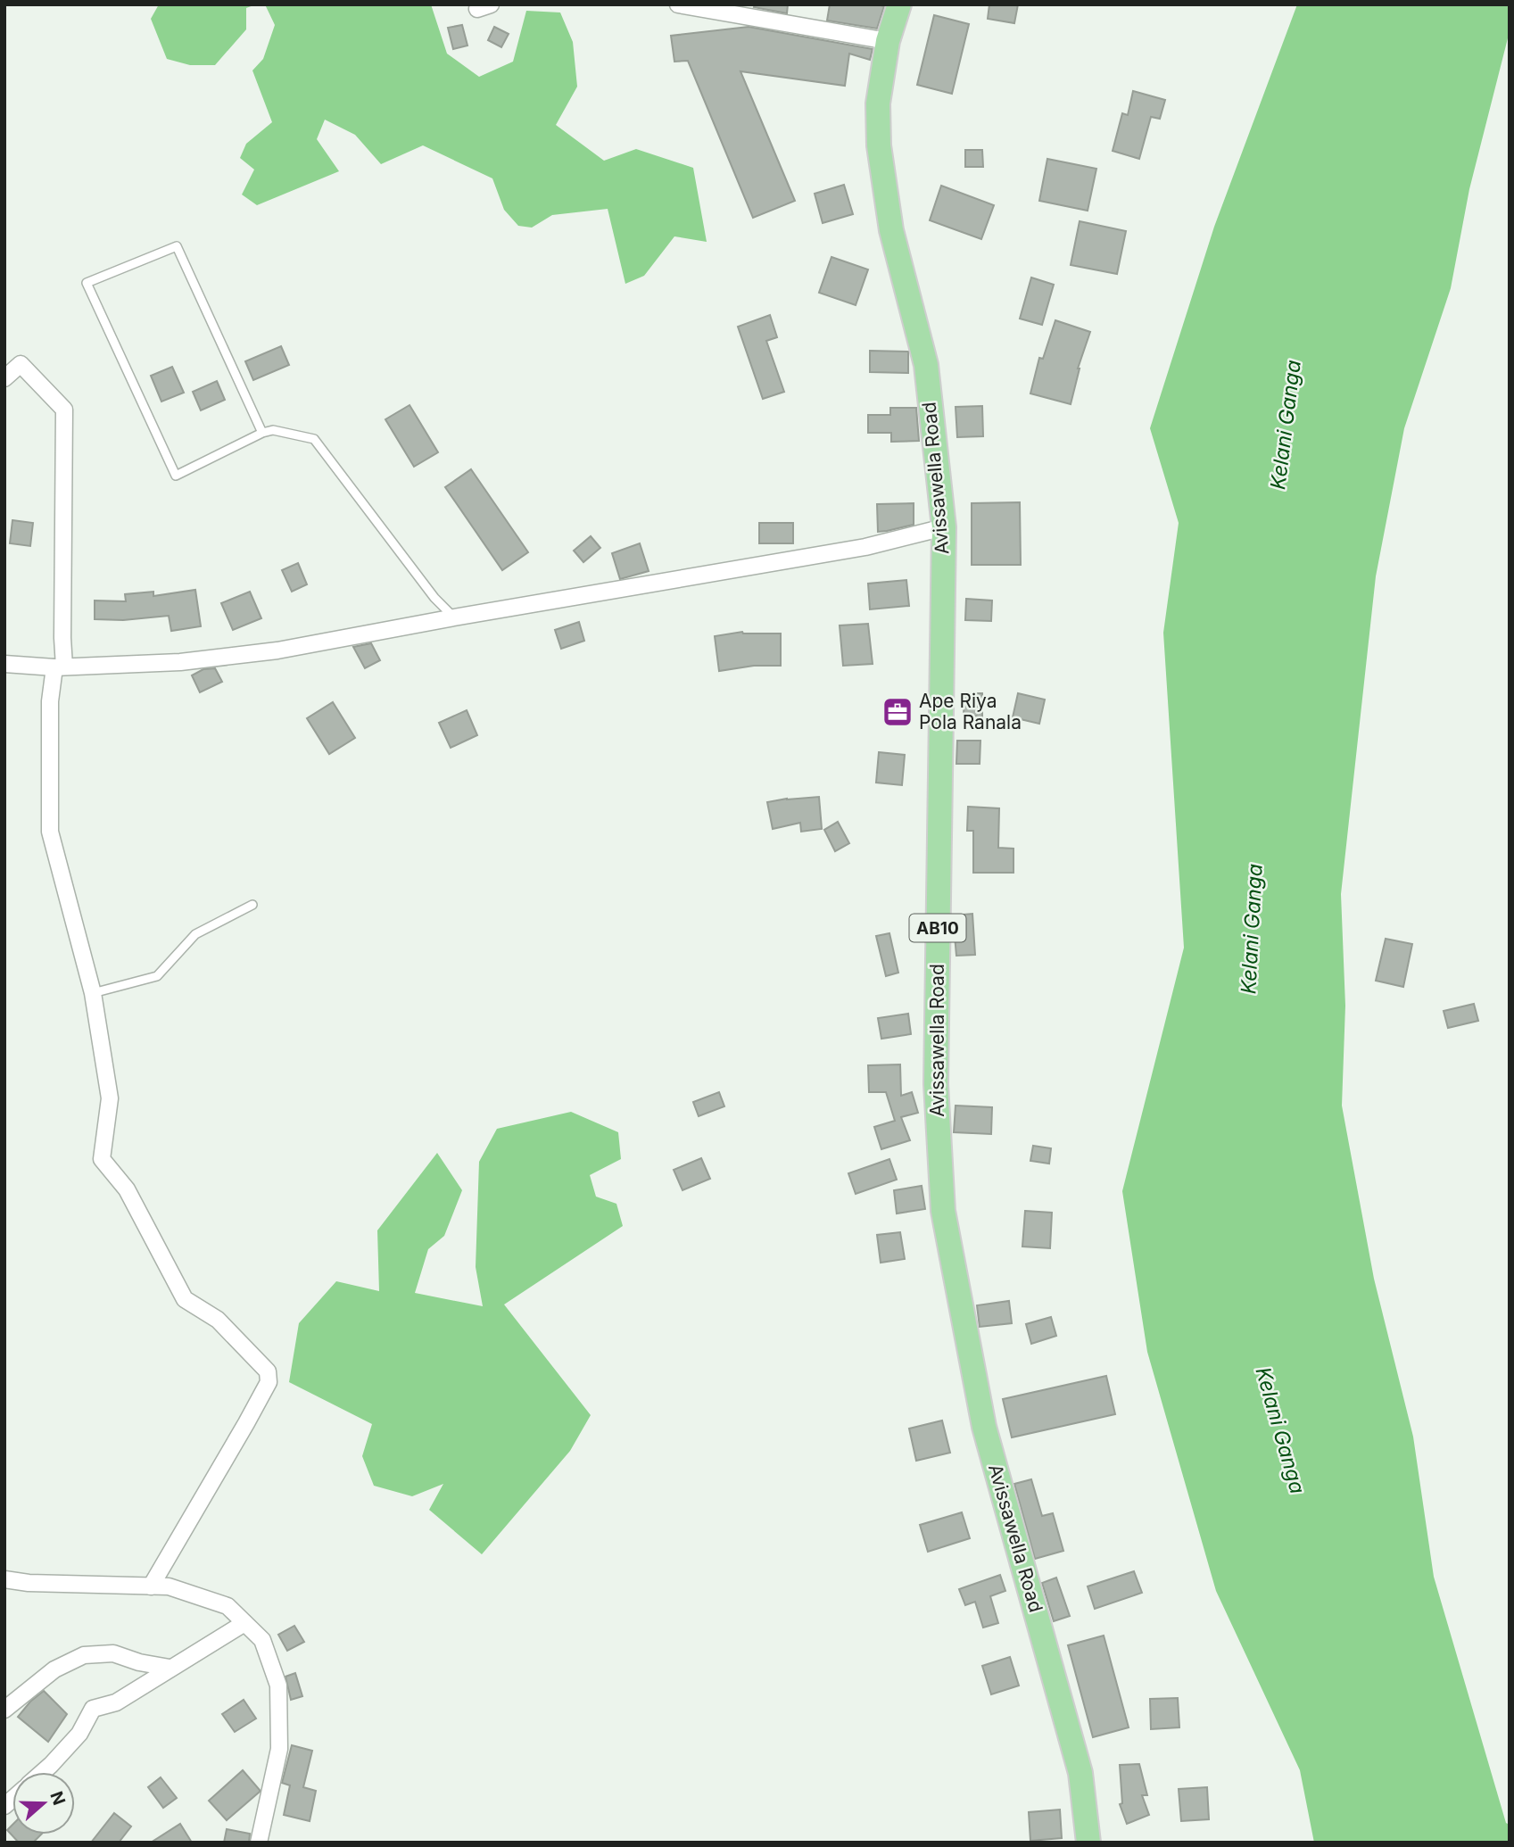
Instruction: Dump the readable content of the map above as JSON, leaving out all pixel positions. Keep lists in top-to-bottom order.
{
  "streets": {
    "main road": ["Avissawella Road", "AB10"]
  },
  "water": ["Kelani Ganga"],
  "places": {
    "office": ["Ape Riya Pola Ranala"]
  },
  "north": "right"
}
